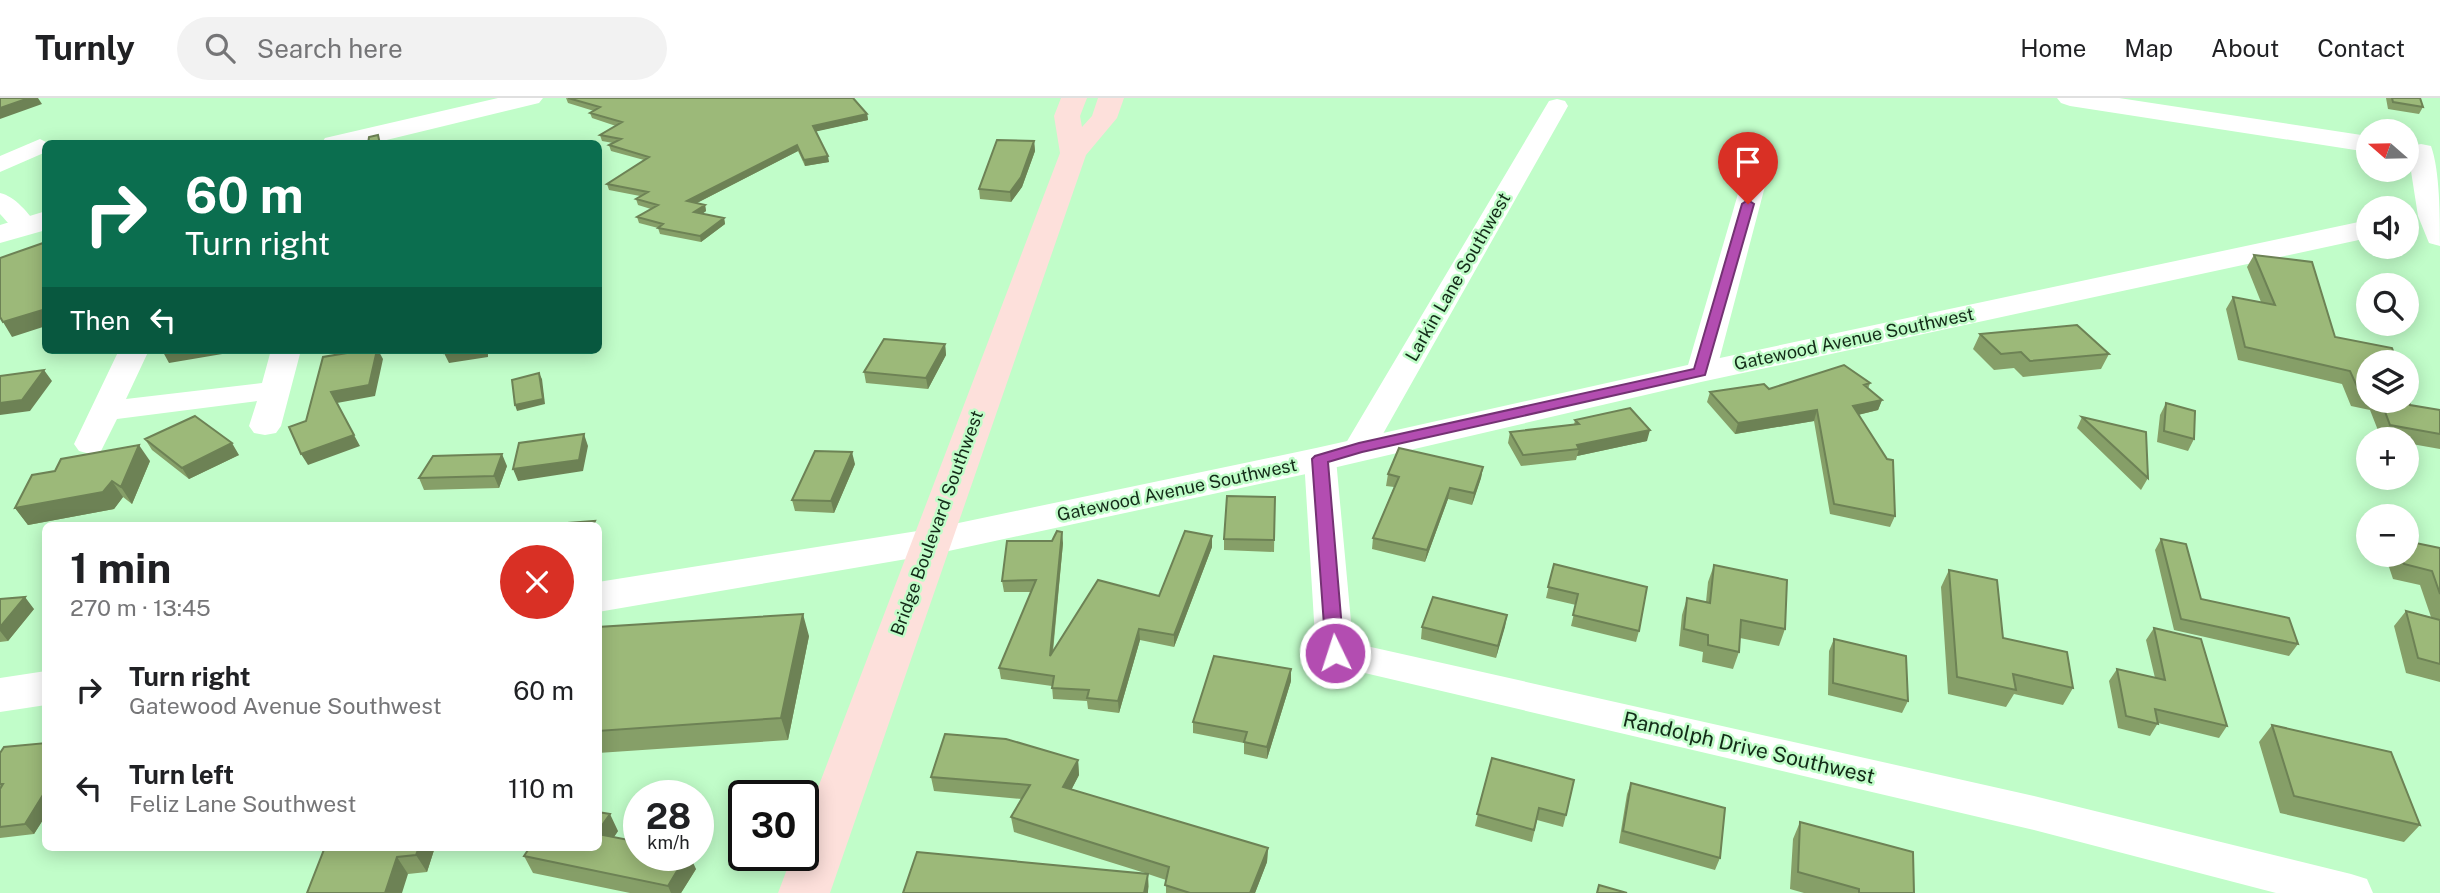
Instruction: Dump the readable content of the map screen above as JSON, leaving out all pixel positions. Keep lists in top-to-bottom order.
{
  "streets": {
    "main road": ["Bridge Boulevard Southwest"],
    "street": ["Larkin Lane Southwest", "Gatewood Avenue Southwest", "Randolph Drive Southwest"]
  },
  "crossings": [
    ["Larkin Lane Southwest", "Gatewood Avenue Southwest"],
    ["Gatewood Avenue Southwest", "Bridge Boulevard Southwest"],
    ["Gatewood Avenue Southwest", "Randolph Drive Southwest"]
  ],
  "north": "left",
  "page": {
    "header": "Turnly",
    "search": "Search here",
    "nav": [
      "Home",
      "Map",
      "About",
      "Contact"
    ],
    "map_buttons": ["+", "−"],
    "turn": ["60 m", "Turn right"],
    "then": "Then",
    "heading": ["1 min", "270 m · 13:45"],
    "list": [
      {
        "name": "Turn right",
        "note": "Gatewood Avenue Southwest",
        "value": "60 m"
      },
      {
        "name": "Turn left",
        "note": "Feliz Lane Southwest",
        "value": "110 m"
      }
    ],
    "speed": "28 km/h",
    "limit": "30"
  }
}
